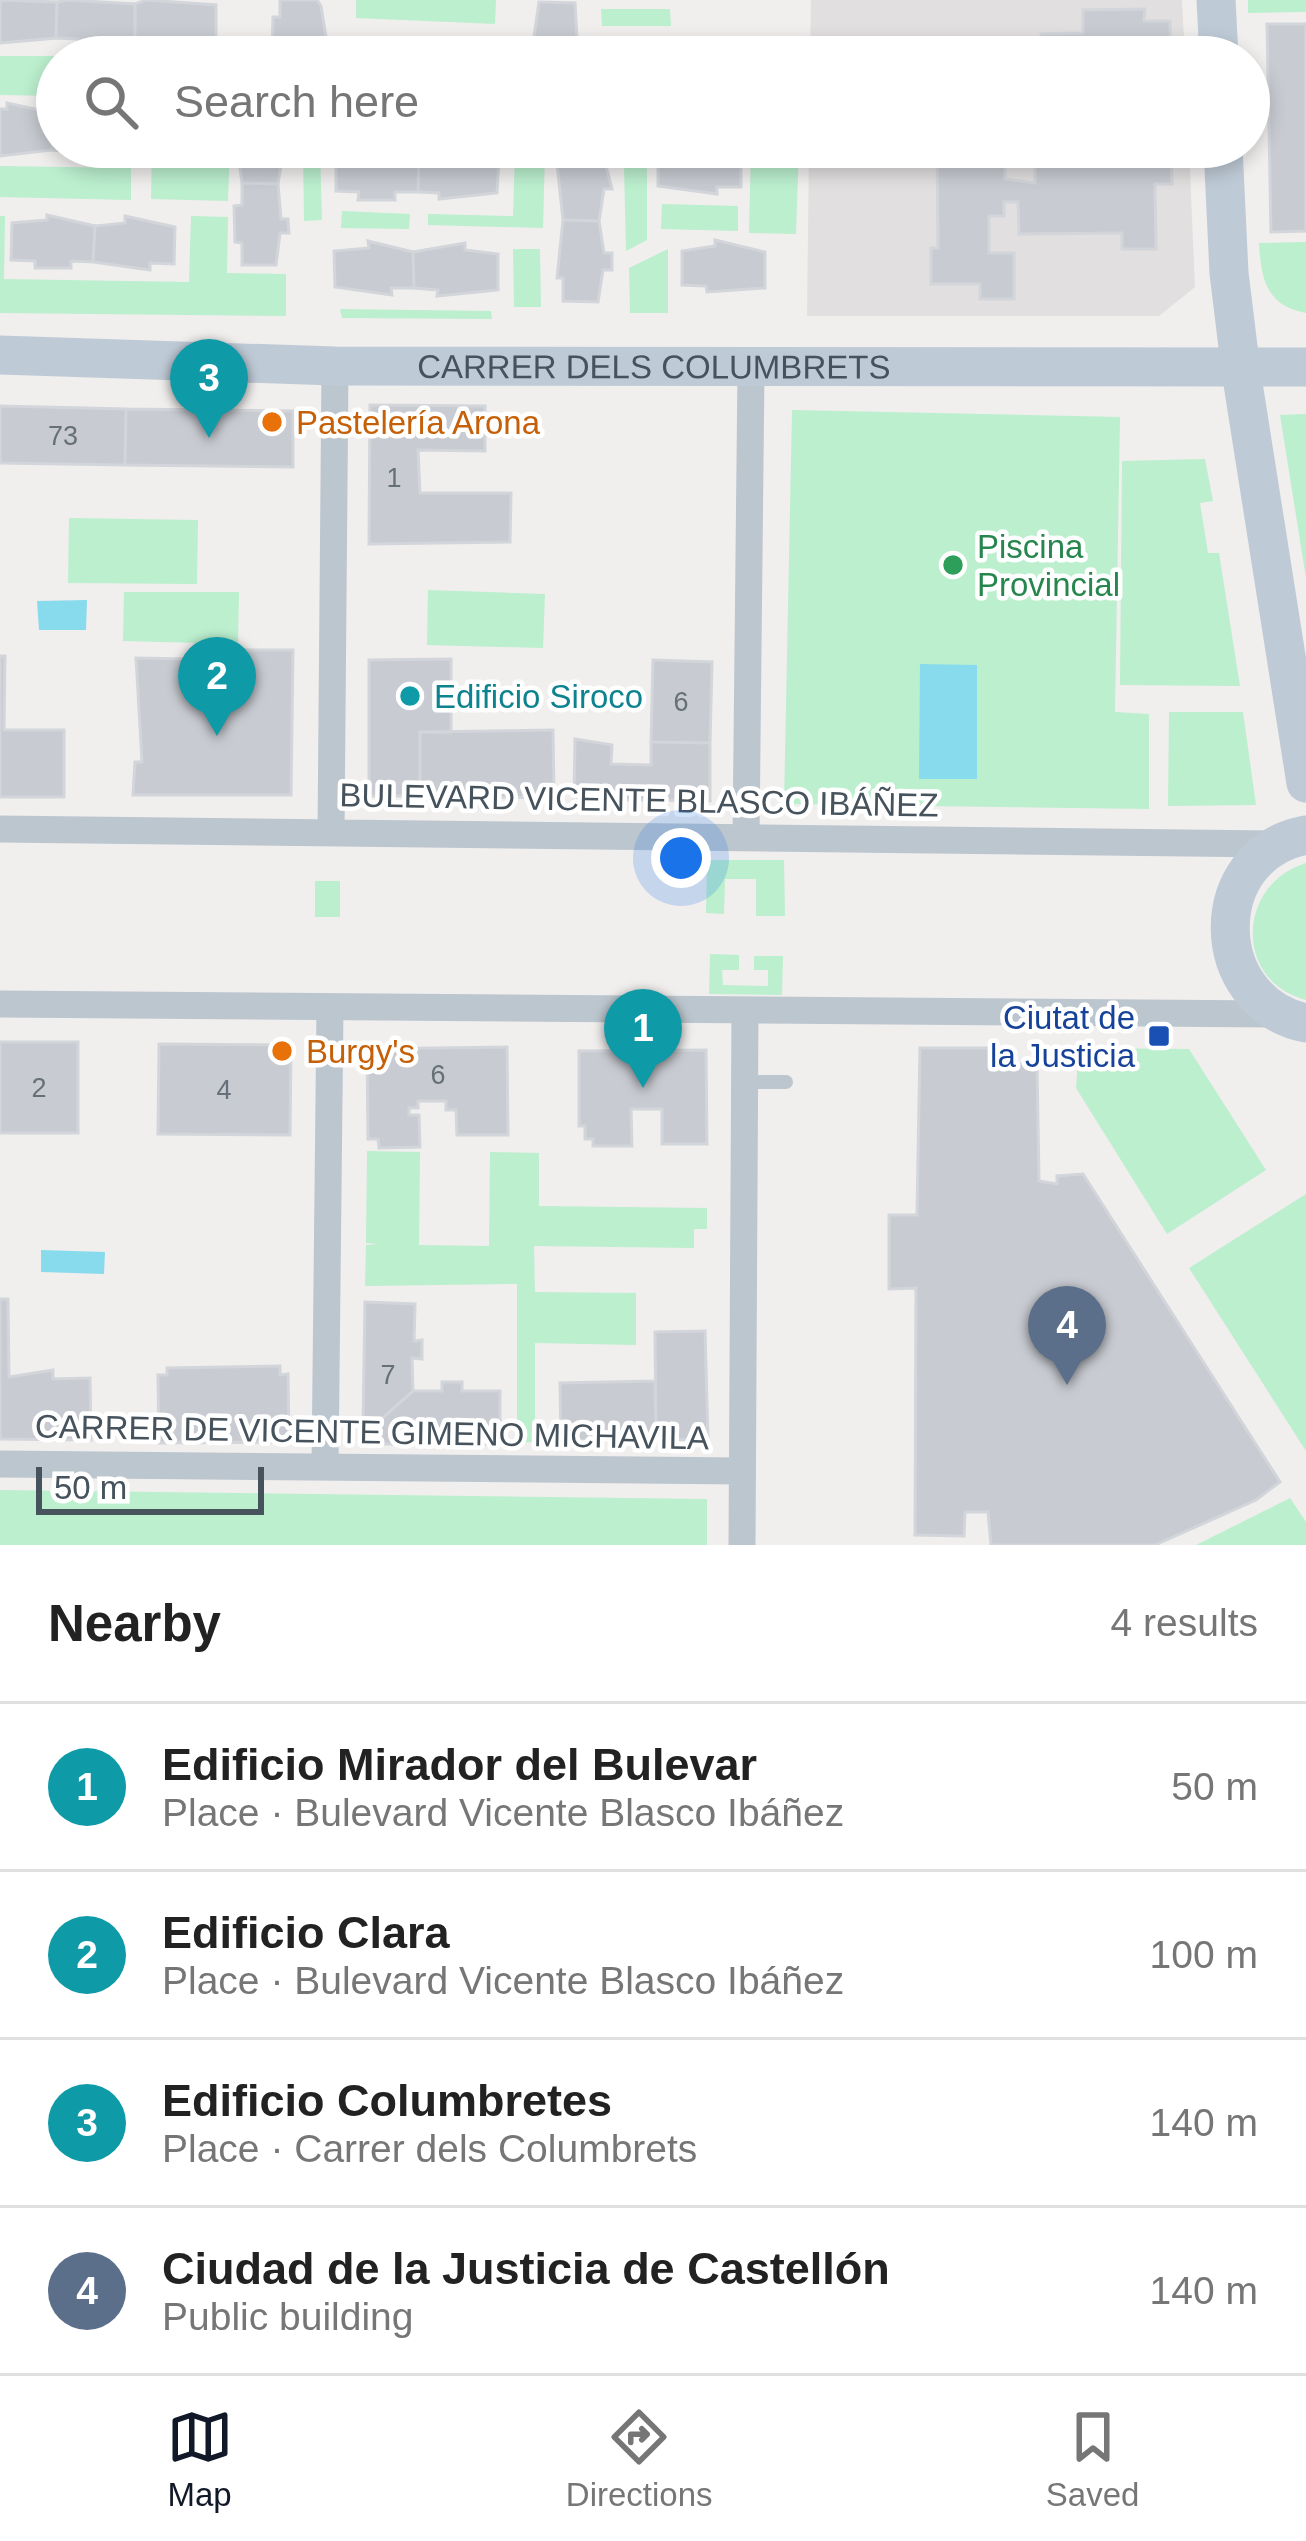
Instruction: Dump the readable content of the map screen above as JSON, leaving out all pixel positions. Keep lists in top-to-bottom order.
{
  "streets": {
    "street": ["CARRER DELS COLUMBRETS", "BULEVARD VICENTE BLASCO IBÁÑEZ", "CARRER DE VICENTE GIMENO MICHAVILA"]
  },
  "places": {
    "other": [
      "Pastelería Arona",
      "Piscina Provincial",
      "Edificio Siroco",
      "Burgy's"
    ],
    "transit": ["Ciutat de la Justicia"]
  },
  "house_numbers": [
    "73",
    "1",
    "6",
    "6",
    "2",
    "4",
    "7"
  ],
  "scale_bar": "50 m",
  "page": {
    "search": "Search here",
    "pins": [
      "3",
      "2",
      "1",
      "4"
    ],
    "scale": "50 m",
    "heading": ["Nearby", "4 results"],
    "list": [
      {
        "mark": "1",
        "name": "Edificio Mirador del Bulevar",
        "note": "Place · Bulevard Vicente Blasco Ibáñez",
        "value": "50 m"
      },
      {
        "mark": "2",
        "name": "Edificio Clara",
        "note": "Place · Bulevard Vicente Blasco Ibáñez",
        "value": "100 m"
      },
      {
        "mark": "3",
        "name": "Edificio Columbretes",
        "note": "Place · Carrer dels Columbrets",
        "value": "140 m"
      },
      {
        "mark": "4",
        "name": "Ciudad de la Justicia de Castellón",
        "note": "Public building",
        "value": "140 m"
      }
    ],
    "nav": ["Map", "Directions", "Saved"]
  }
}
